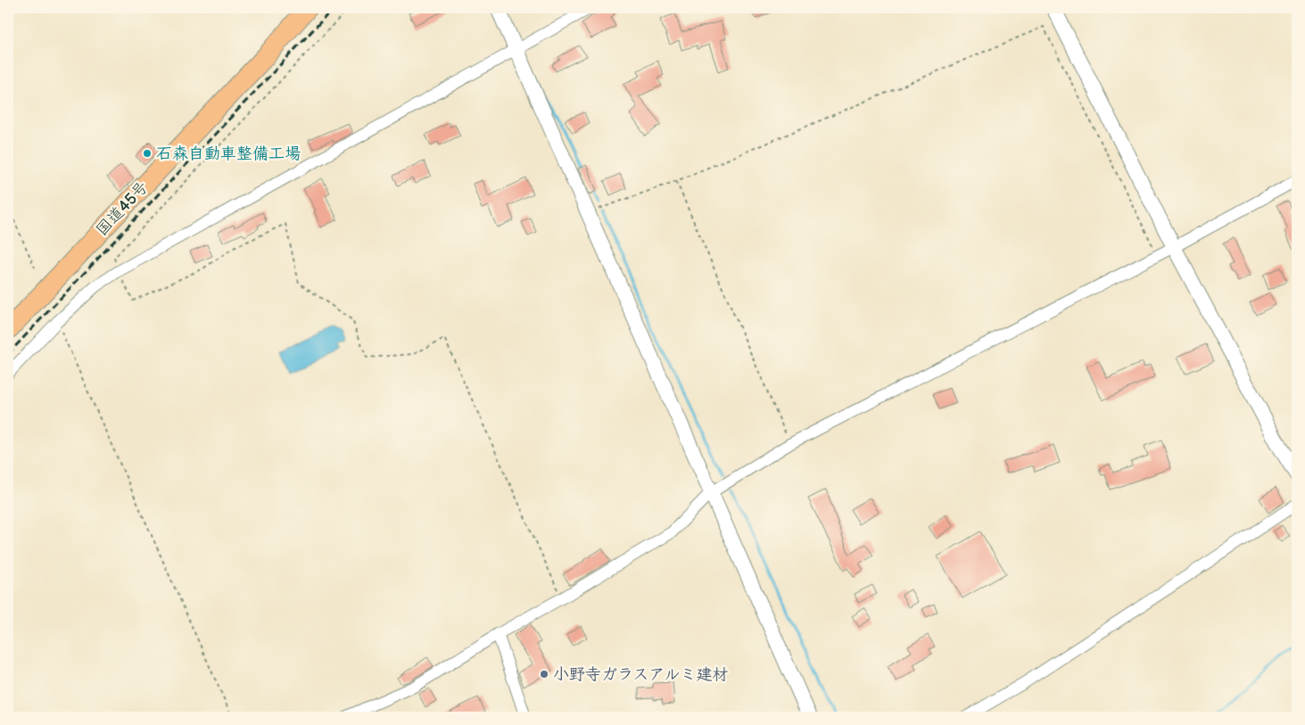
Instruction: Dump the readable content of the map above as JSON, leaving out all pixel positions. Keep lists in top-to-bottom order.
{
  "streets": {
    "highway": ["国道45号"]
  },
  "places": ["石森自動車整備工場", "小野寺ガラスアルミ建材"]
}
